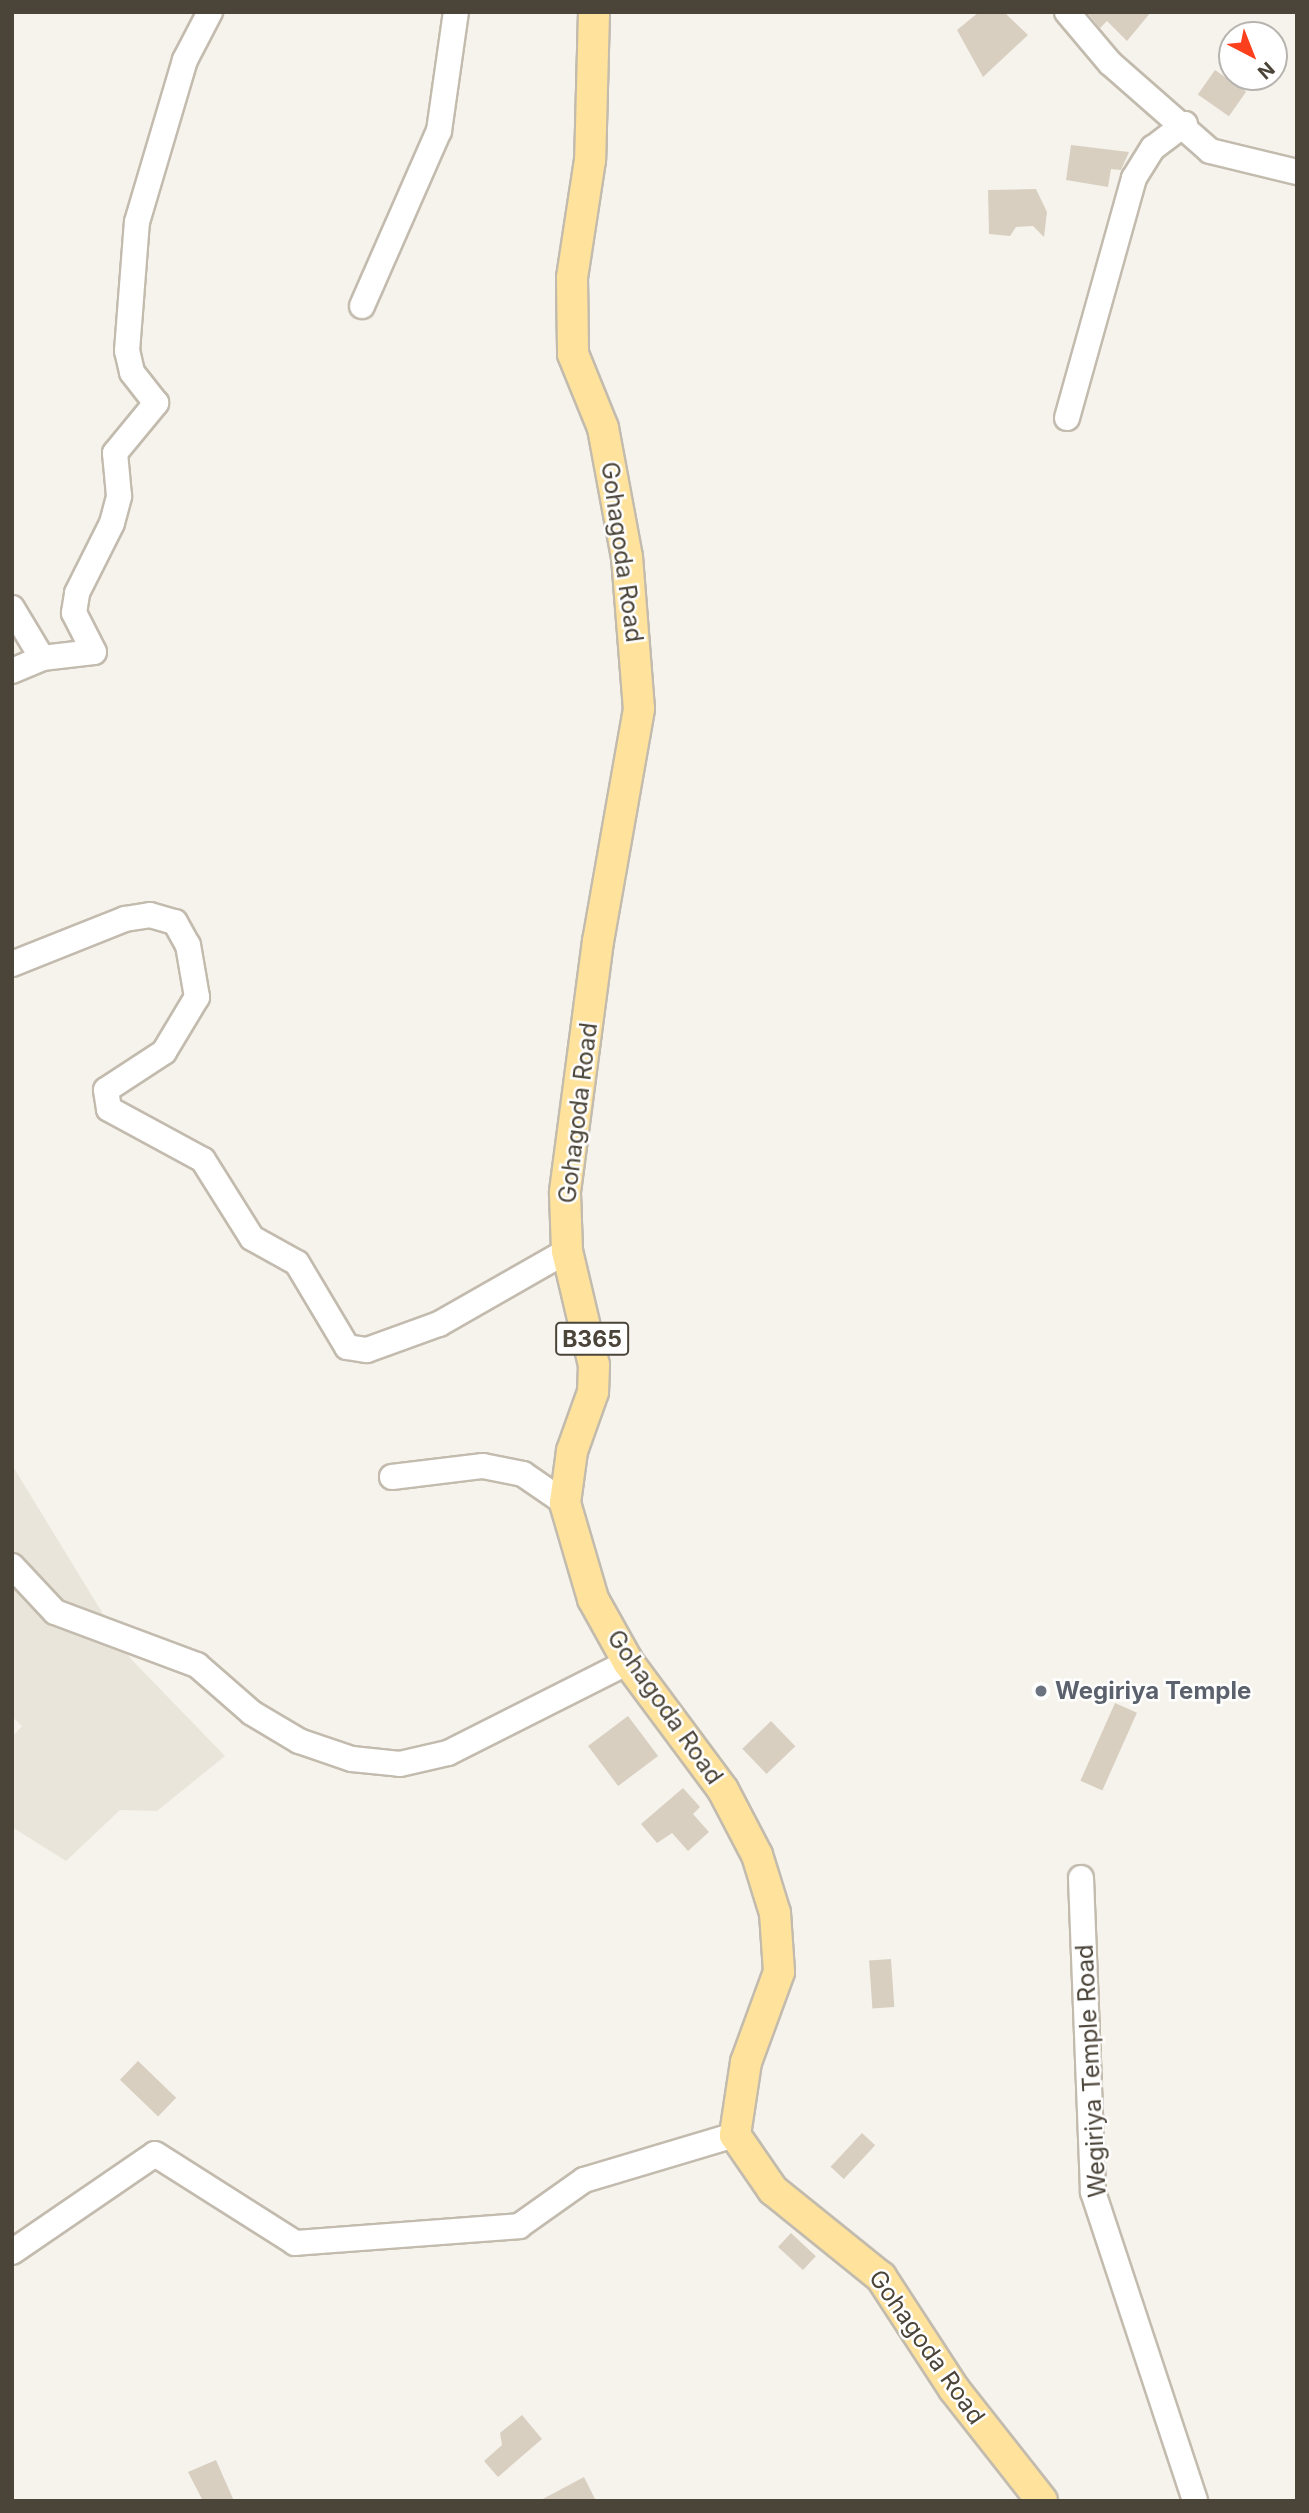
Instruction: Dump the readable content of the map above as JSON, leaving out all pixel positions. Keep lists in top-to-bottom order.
{
  "streets": {
    "main road": ["Gohagoda Road", "B365"],
    "street": ["Wegiriya Temple Road"]
  },
  "places": ["Wegiriya Temple"],
  "north": "bottom right"
}
